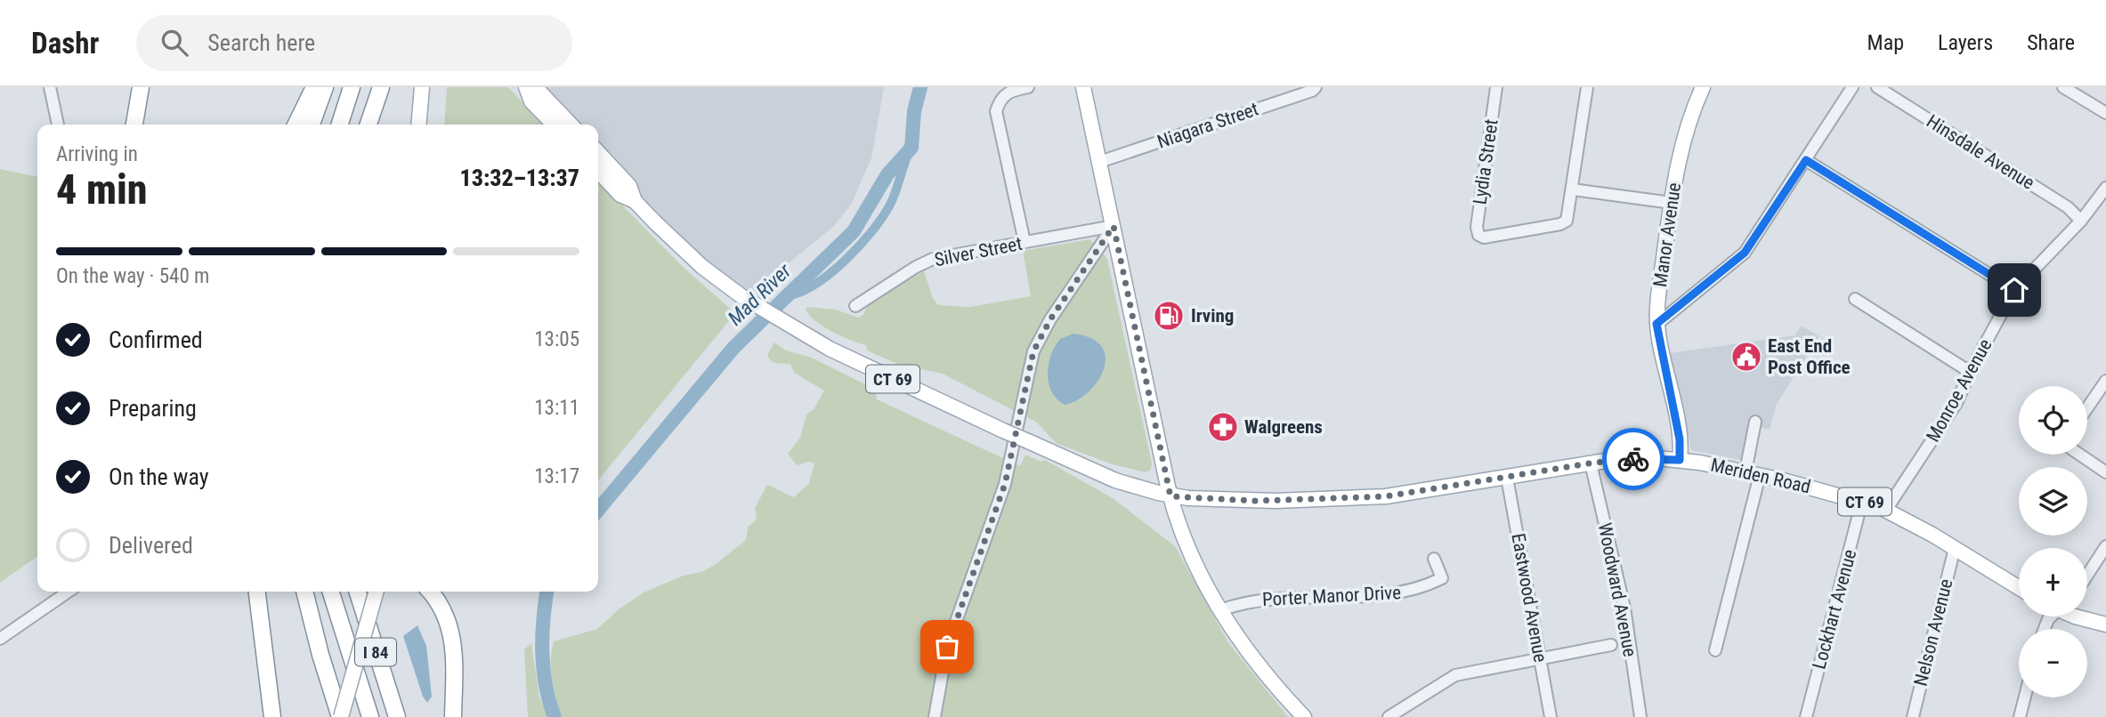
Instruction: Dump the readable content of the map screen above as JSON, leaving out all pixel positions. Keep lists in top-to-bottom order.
{
  "streets": {
    "highway": ["I 84"],
    "main road": ["Manor Avenue", "CT 69", "Meriden Road"],
    "street": [
      "Niagara Street",
      "Hinsdale Avenue",
      "Lydia Street",
      "Silver Street",
      "Monroe Avenue",
      "Woodward Avenue",
      "Porter Manor Drive",
      "Eastwood Avenue",
      "Lockhart Avenue",
      "Nelson Avenue"
    ]
  },
  "crossings": [
    ["Hinsdale Avenue", "Monroe Avenue"],
    ["Manor Avenue", "Meriden Road"],
    ["CT 69", "Meriden Road"],
    ["Monroe Avenue", "Meriden Road"],
    ["Meriden Road", "Woodward Avenue"],
    ["Meriden Road", "Eastwood Avenue"],
    ["Meriden Road", "Lockhart Avenue"],
    ["Meriden Road", "Nelson Avenue"]
  ],
  "water": ["Mad River"],
  "places": {
    "fuel station": ["Irving"],
    "public building": ["East End Post Office"],
    "pharmacy": ["Walgreens"]
  },
  "page": {
    "header": "Dashr",
    "search": "Search here",
    "nav": ["Map", "Layers", "Share"],
    "heading": ["4 min", "Arriving in", "13:32–13:37"],
    "bar": "On the way · 540 m",
    "list": [
      ["Confirmed", "13:05"],
      ["Preparing", "13:11"],
      ["On the way", "13:17"],
      "Delivered"
    ],
    "map_buttons": ["+", "−"]
  }
}
